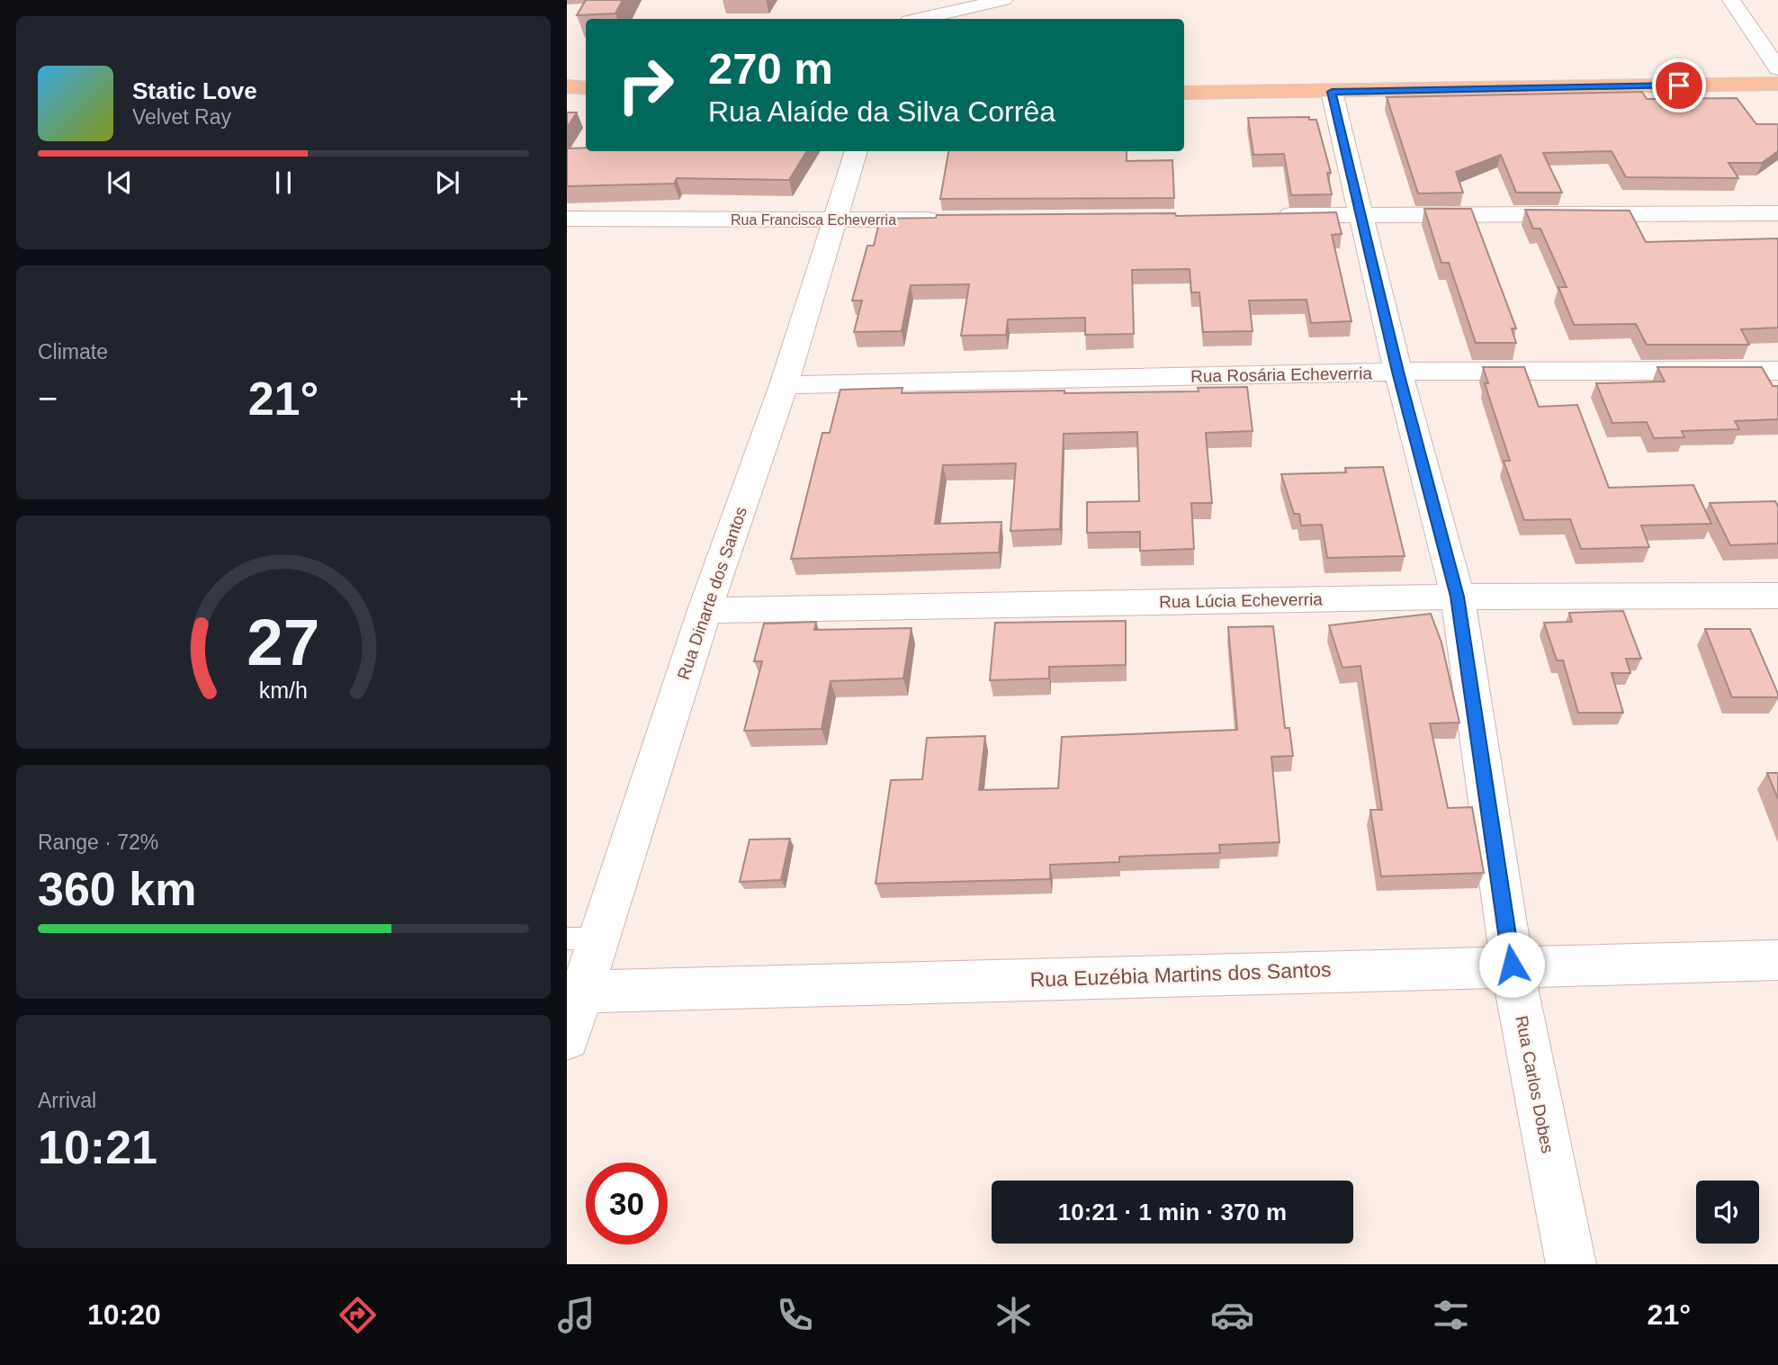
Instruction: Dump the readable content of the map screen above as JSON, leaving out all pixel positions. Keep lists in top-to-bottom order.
{
  "streets": {
    "street": [
      "Rua Francisca Echeverria",
      "Rua Rosária Echeverria",
      "Rua Dinarte dos Santos",
      "Rua Lúcia Echeverria",
      "Rua Euzébia Martins dos Santos",
      "Rua Carlos Dobes"
    ]
  },
  "crossings": [
    ["Rua Francisca Echeverria", "Rua Dinarte dos Santos"],
    ["Rua Rosária Echeverria", "Rua Dinarte dos Santos"],
    ["Rua Rosária Echeverria", "Rua Carlos Dobes"],
    ["Rua Dinarte dos Santos", "Rua Lúcia Echeverria"],
    ["Rua Dinarte dos Santos", "Rua Euzébia Martins dos Santos"],
    ["Rua Lúcia Echeverria", "Rua Carlos Dobes"],
    ["Rua Euzébia Martins dos Santos", "Rua Carlos Dobes"]
  ],
  "page": {
    "turn": ["270 m", "Rua Alaíde da Silva Corrêa"],
    "song": ["Static Love", "Velvet Ray"],
    "tile": [
      "Climate",
      ["Range · 72%", "360 km"],
      ["Arrival", "10:21"]
    ],
    "heat": ["−", "21°", "+"],
    "limit": "30",
    "trip": "10:21 · 1 min · 370 m",
    "tabs": ["10:20", "21°"],
    "gauge": ["27", "km/h"]
  }
}
